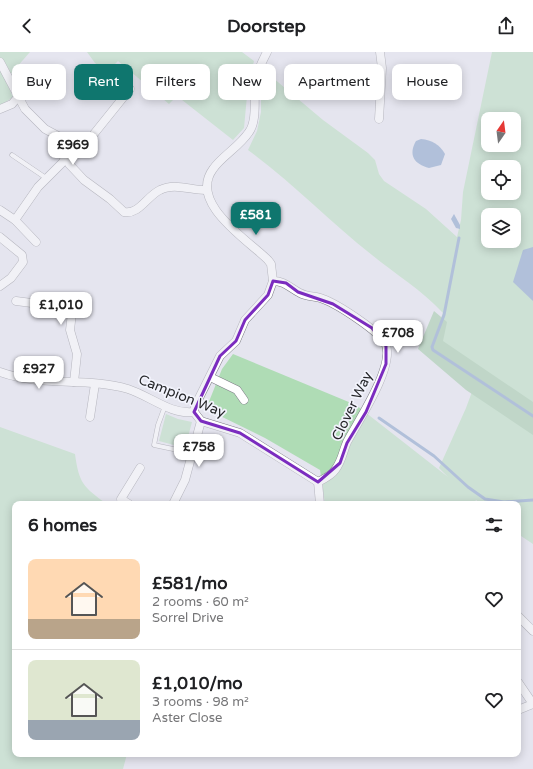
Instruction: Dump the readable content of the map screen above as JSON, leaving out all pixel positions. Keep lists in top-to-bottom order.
{
  "streets": {
    "street": ["Campion Way", "Clover Way"]
  },
  "crossings": [
    ["Campion Way", "Clover Way"]
  ],
  "north": "top",
  "page": {
    "header": "Doorstep",
    "chip": [
      "Buy",
      "Rent",
      "Filters",
      "New",
      "Apartment",
      "House"
    ],
    "price": [
      "£969",
      "£581",
      "£1,010",
      "£708",
      "£927",
      "£758"
    ],
    "heading": "6 homes",
    "list": [
      {
        "name": "£581/mo",
        "note": "2 rooms · 60 m² · Sorrel Drive"
      },
      {
        "name": "£1,010/mo",
        "note": "3 rooms · 98 m² · Aster Close"
      }
    ]
  }
}
